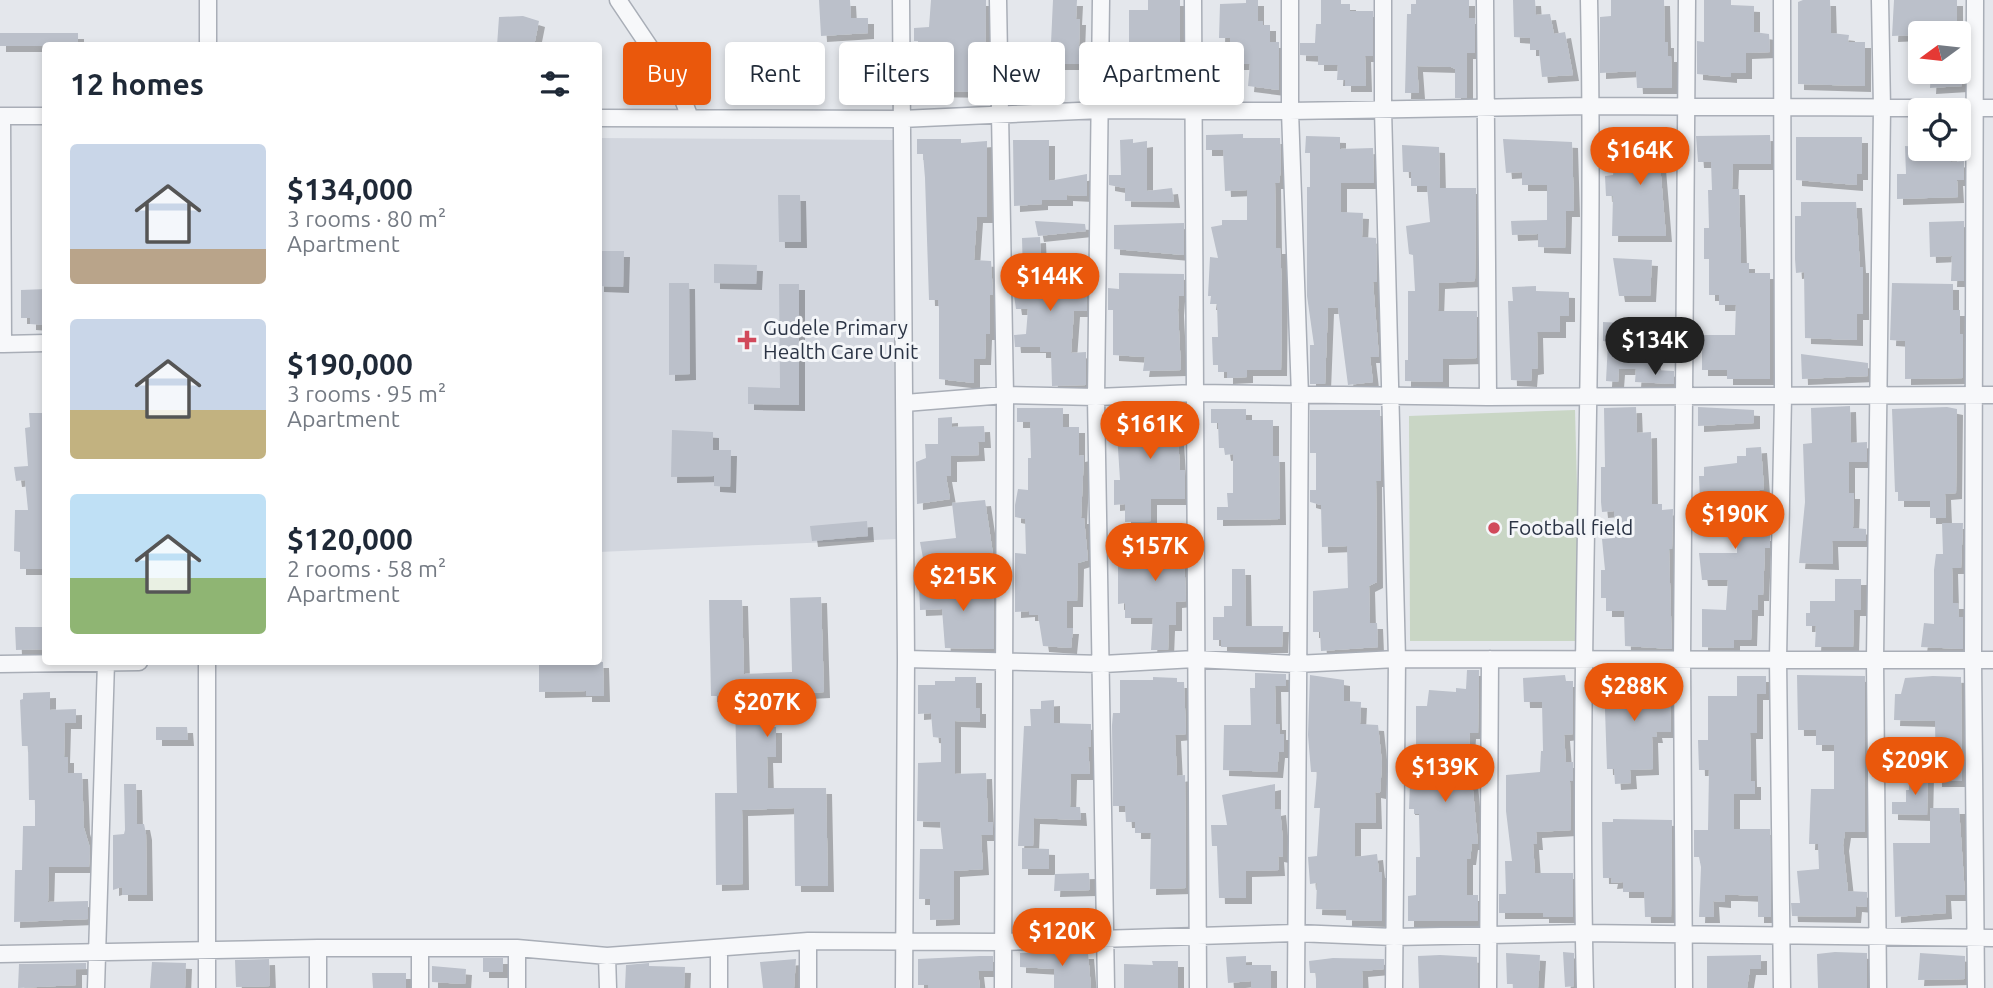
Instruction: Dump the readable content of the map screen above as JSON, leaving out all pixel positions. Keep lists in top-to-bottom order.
{
  "places": {
    "health": ["Gudele Primary Health Care Unit"],
    "other": ["Football field"]
  },
  "north": "left",
  "page": {
    "chip": [
      "Buy",
      "Rent",
      "Filters",
      "New",
      "Apartment"
    ],
    "heading": "12 homes",
    "list": [
      {
        "name": "$134,000",
        "note": "3 rooms · 80 m² · Apartment"
      },
      {
        "name": "$190,000",
        "note": "3 rooms · 95 m² · Apartment"
      },
      {
        "name": "$120,000",
        "note": "2 rooms · 58 m² · Apartment"
      }
    ],
    "price": [
      "$164K",
      "$144K",
      "$134K",
      "$161K",
      "$190K",
      "$157K",
      "$215K",
      "$288K",
      "$207K",
      "$209K",
      "$139K",
      "$120K"
    ]
  }
}
